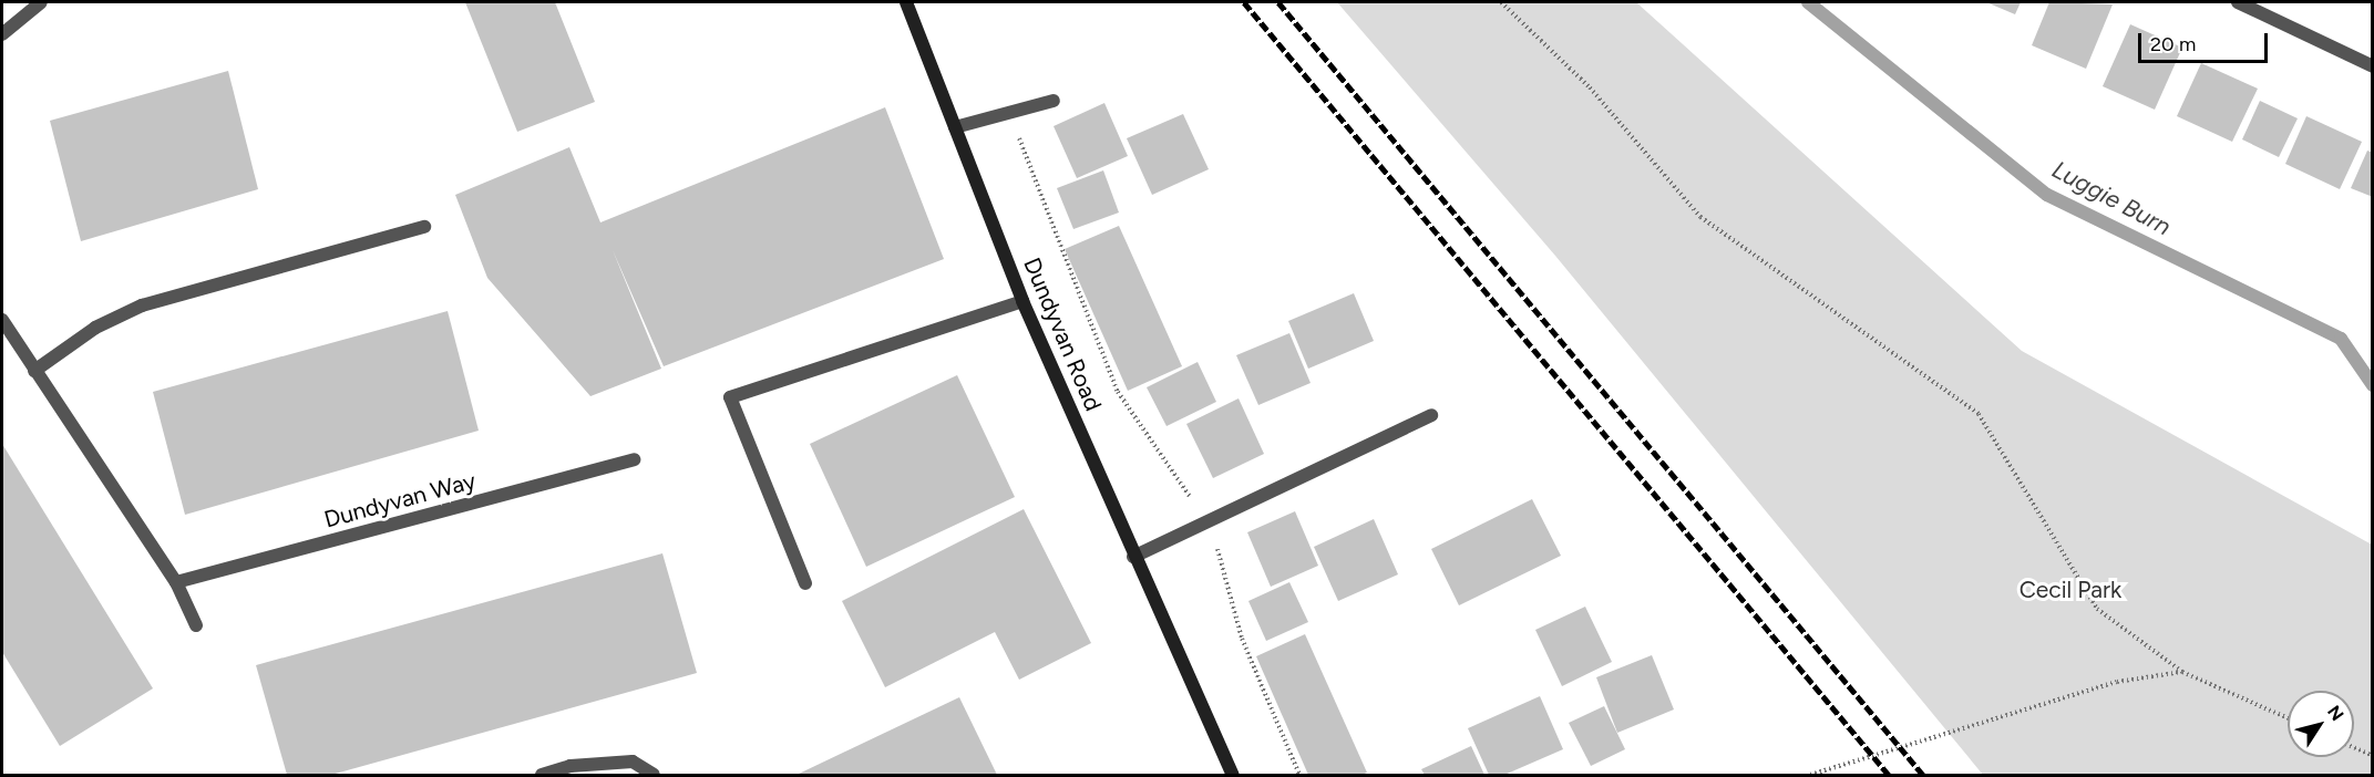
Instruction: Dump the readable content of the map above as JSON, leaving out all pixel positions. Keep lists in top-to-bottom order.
{
  "streets": {
    "main road": ["Dundyvan Road"],
    "street": ["Dundyvan Way"]
  },
  "water": ["Luggie Burn"],
  "parks": ["Cecil Park"],
  "scale_bar": "20 m",
  "north": "top right"
}
